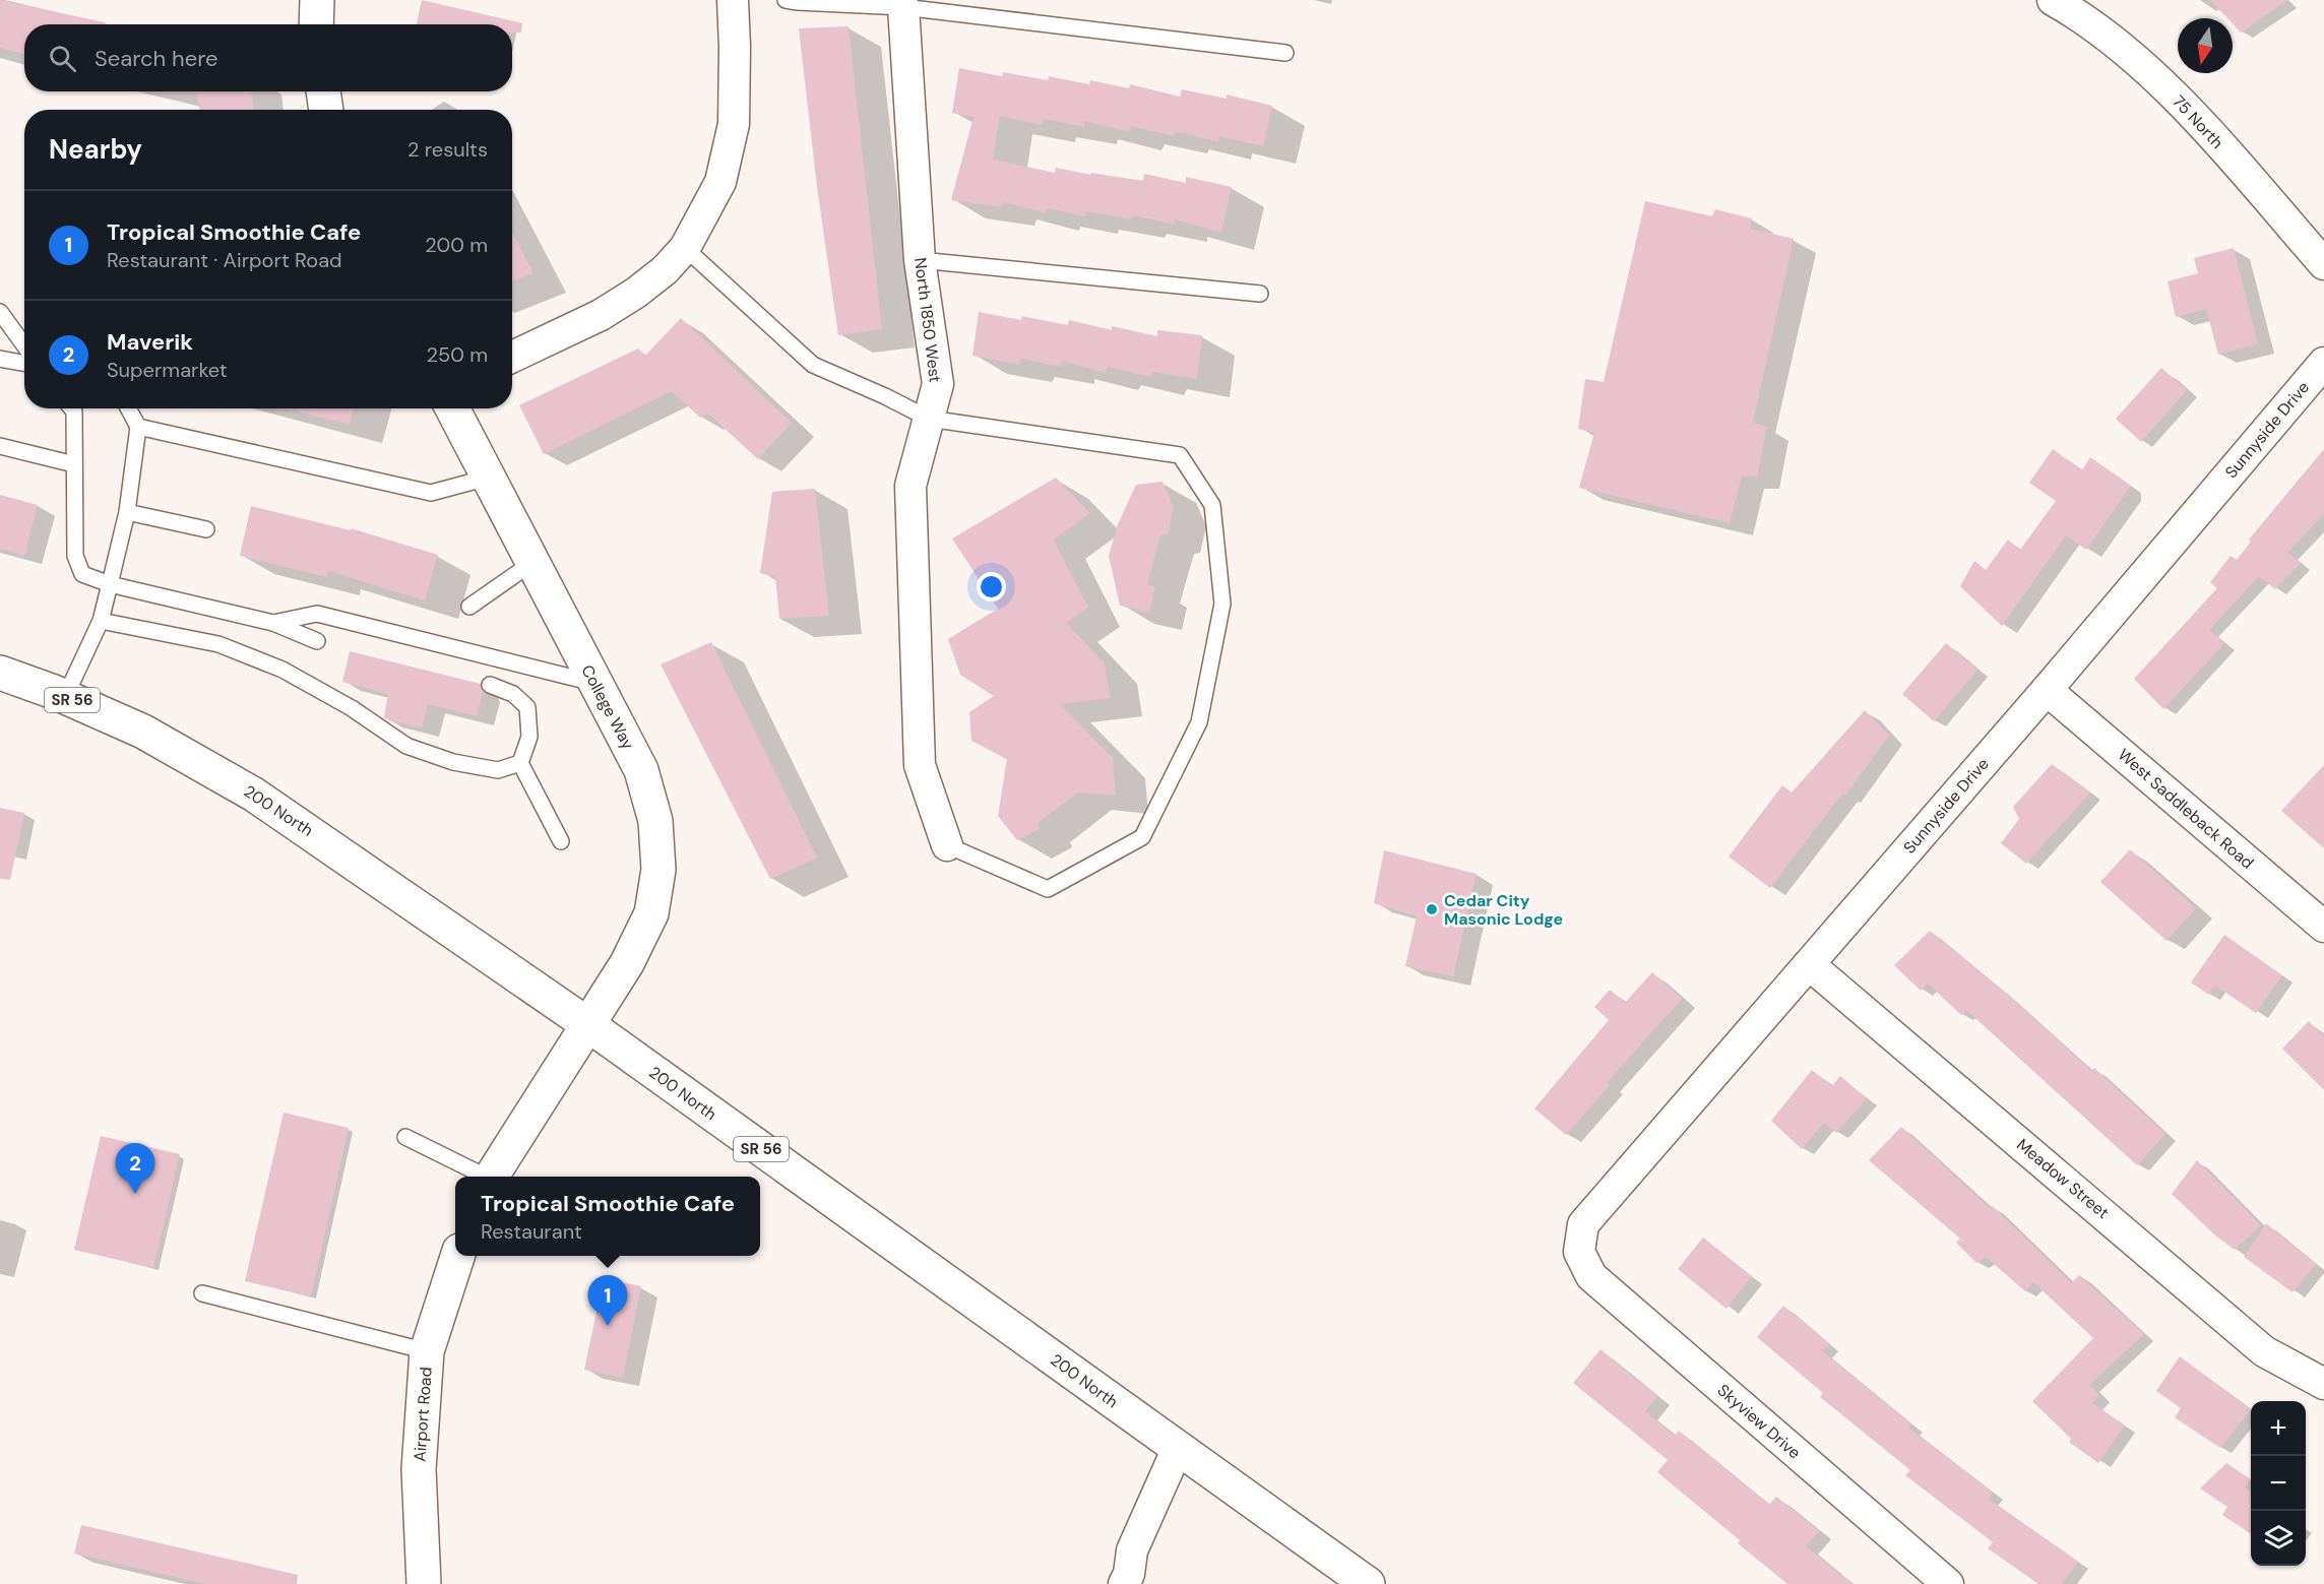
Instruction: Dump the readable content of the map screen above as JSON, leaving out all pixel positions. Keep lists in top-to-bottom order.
{
  "streets": {
    "main road": [
      "SR 56",
      "College Way",
      "200 North",
      "Airport Road"
    ],
    "street": [
      "75 North",
      "North 1850 West",
      "Sunnyside Drive",
      "West Saddleback Road",
      "Meadow Street",
      "Skyview Drive"
    ]
  },
  "crossings": [
    ["Sunnyside Drive", "West Saddleback Road"],
    ["Sunnyside Drive", "Meadow Street"],
    ["Sunnyside Drive", "Skyview Drive"],
    ["College Way", "200 North"]
  ],
  "places": ["Cedar City Masonic Lodge"],
  "north": "bottom",
  "page": {
    "search": "Search here",
    "heading": ["Nearby", "2 results"],
    "list": [
      {
        "mark": "1",
        "name": "Tropical Smoothie Cafe",
        "note": "Restaurant · Airport Road",
        "value": "200 m"
      },
      {
        "mark": "2",
        "name": "Maverik",
        "note": "Supermarket",
        "value": "250 m"
      }
    ],
    "pins": ["2", "1"],
    "popup": ["Tropical Smoothie Cafe", "Restaurant"],
    "map_buttons": ["+", "−"]
  }
}
